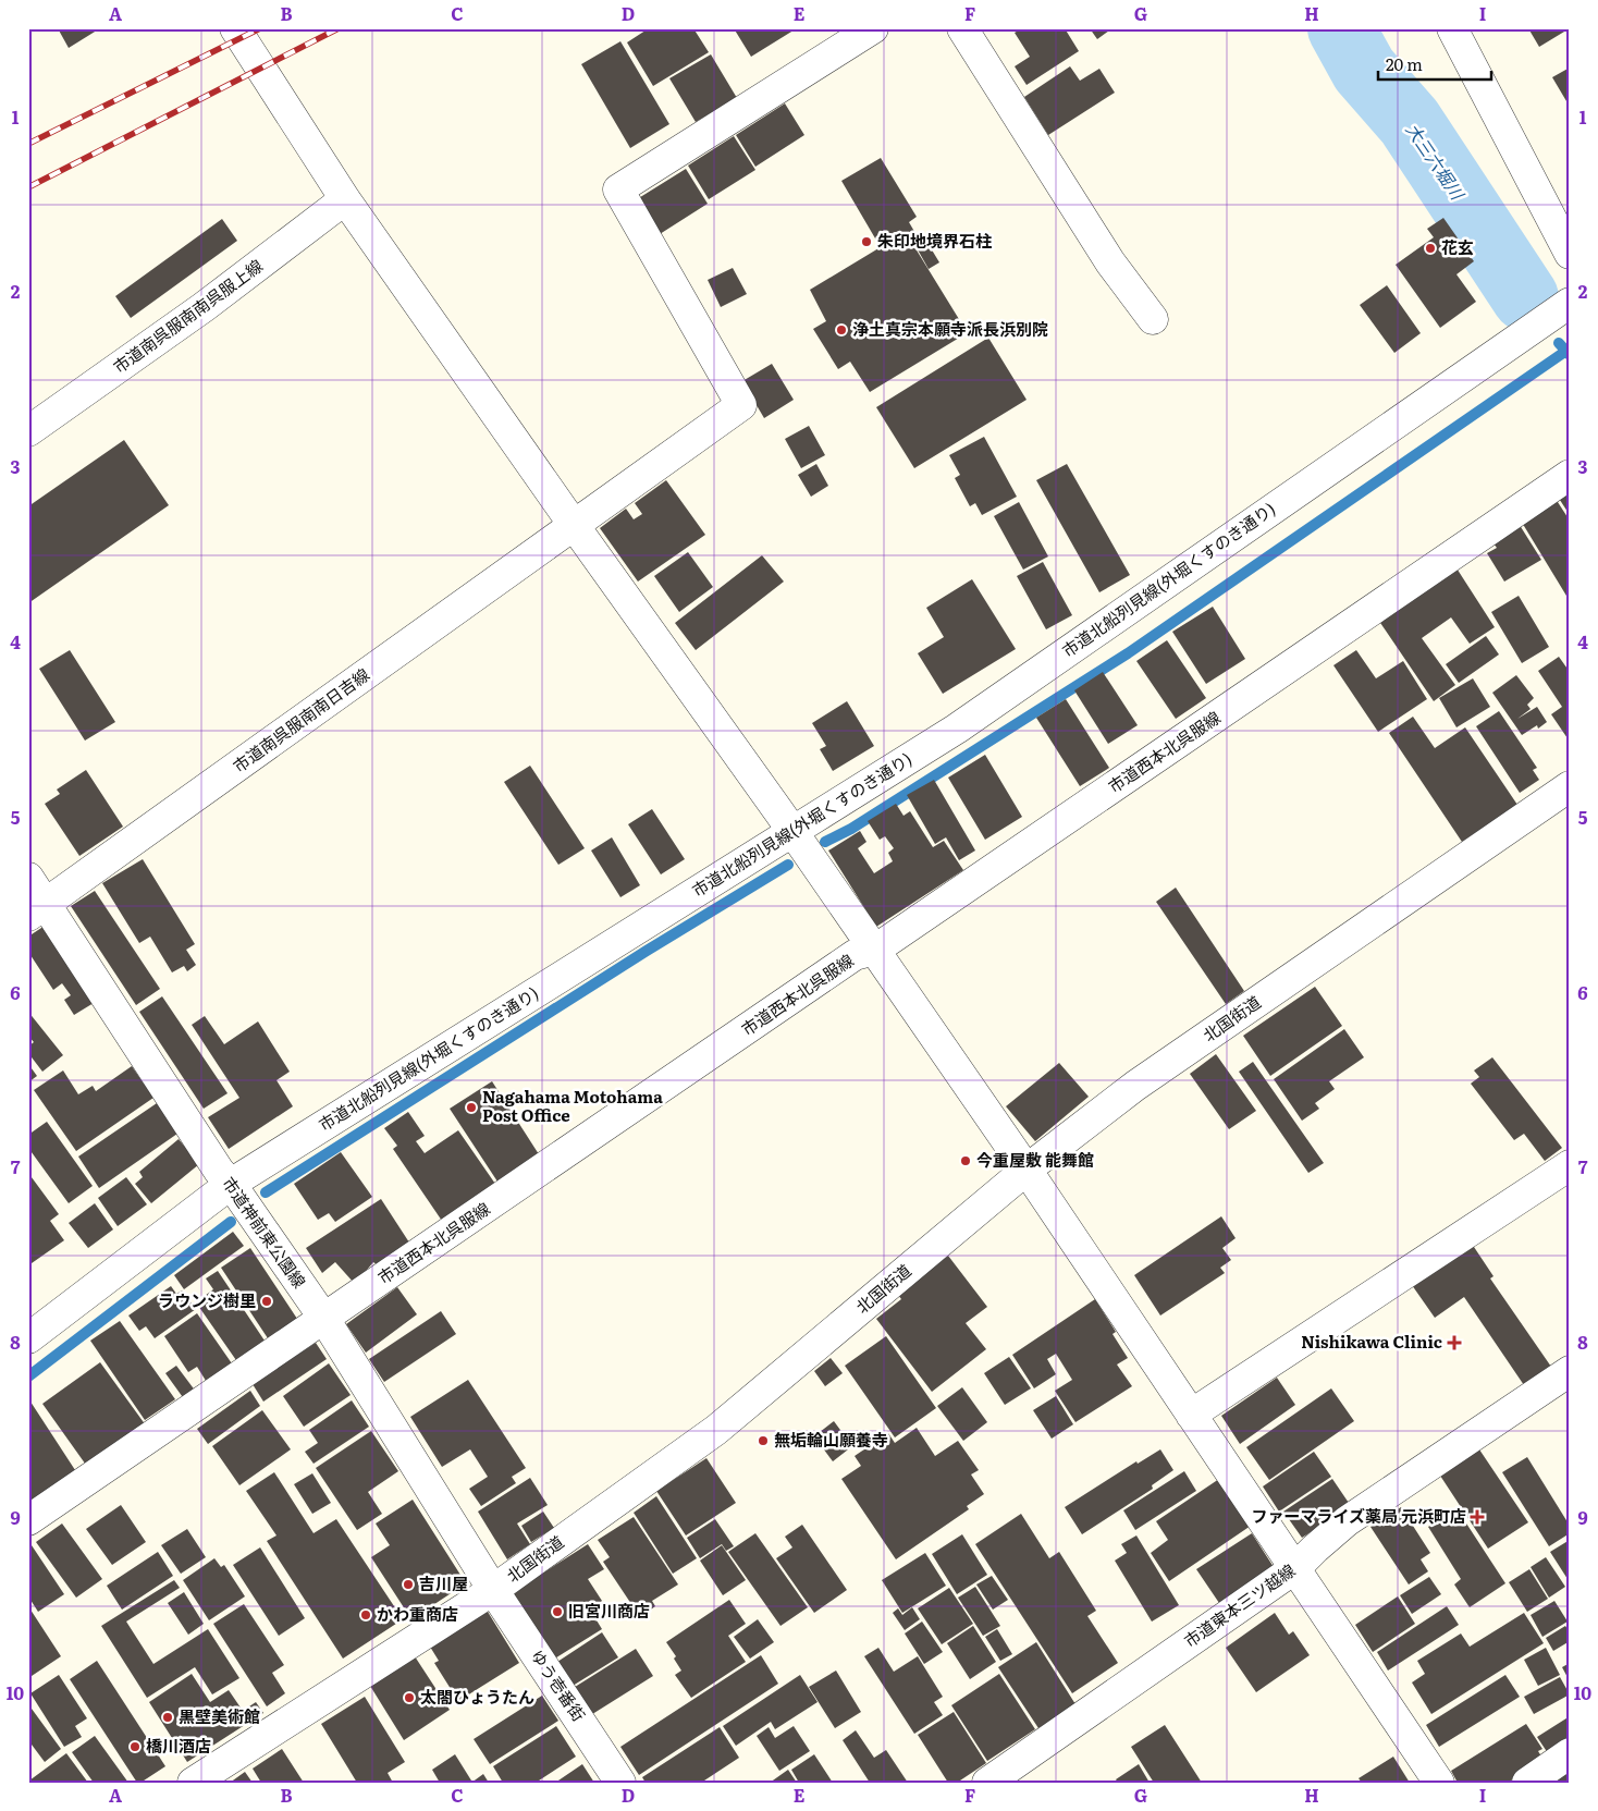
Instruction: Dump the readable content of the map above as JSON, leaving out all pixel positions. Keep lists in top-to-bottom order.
{
  "streets": {
    "street": [
      "市道南呉服南南呉服上線",
      "市道北船列見線(外堀くすのき通り)",
      "市道南呉服南南日吉線",
      "市道西本北呉服線",
      "北国街道",
      "市道神前東公園線",
      "市道東本三ツ越線",
      "ゆう壱番街"
    ]
  },
  "crossings": [
    ["市道北船列見線(外堀くすのき通り)", "市道神前東公園線"],
    ["市道南呉服南南日吉線", "市道神前東公園線"],
    ["市道西本北呉服線", "市道神前東公園線"],
    ["北国街道", "市道神前東公園線"],
    ["北国街道", "ゆう壱番街"],
    ["市道神前東公園線", "ゆう壱番街"]
  ],
  "water": ["大三六堀川"],
  "places": {
    "other": [
      "朱印地境界石柱",
      "花玄",
      "浄土真宗本願寺派長浜別院",
      "Nagahama Motohama Post Office",
      "今重屋敷 能舞館",
      "ラウンジ樹里",
      "無垢輪山願養寺",
      "吉川屋",
      "旧宮川商店",
      "かわ重商店",
      "太閤ひょうたん",
      "黒壁美術館",
      "橋川酒店"
    ],
    "health": ["Nishikawa Clinic", "ファーマライズ薬局 元浜町店"]
  },
  "scale_bar": "20 m",
  "grid": {
    "columns": [
      "A",
      "B",
      "C",
      "D",
      "E",
      "F",
      "G",
      "H",
      "I"
    ],
    "rows": [
      "1",
      "2",
      "3",
      "4",
      "5",
      "6",
      "7",
      "8",
      "9",
      "10"
    ]
  }
}
